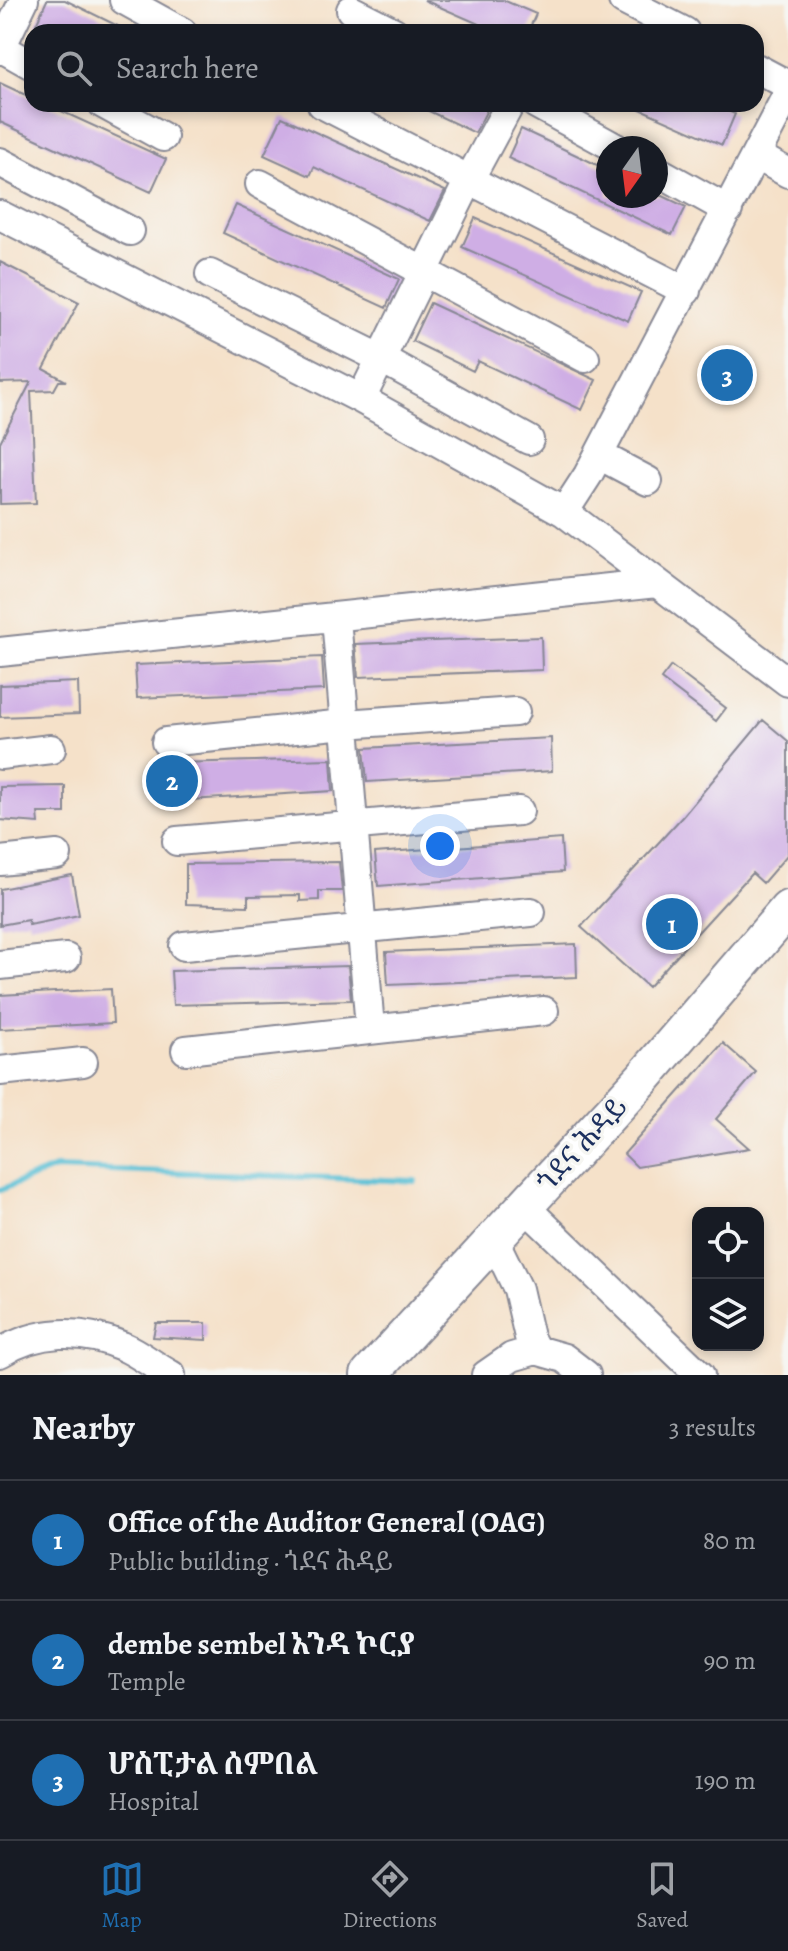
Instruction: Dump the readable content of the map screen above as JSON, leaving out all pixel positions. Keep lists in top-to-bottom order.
{
  "streets": {
    "main road": ["ጎደና ሕዳይ"]
  },
  "north": "bottom",
  "page": {
    "search": "Search here",
    "pins": ["3", "2", "1"],
    "heading": ["Nearby", "3 results"],
    "list": [
      {
        "mark": "1",
        "name": "Office of the Auditor General (OAG)",
        "note": "Public building · ጎደና ሕዳይ",
        "value": "80 m"
      },
      {
        "mark": "2",
        "name": "dembe sembel አንዳ ኮርያ",
        "note": "Temple",
        "value": "90 m"
      },
      {
        "mark": "3",
        "name": "ሆስፒታል ሰምበል",
        "note": "Hospital",
        "value": "190 m"
      }
    ],
    "nav": ["Map", "Directions", "Saved"]
  }
}
